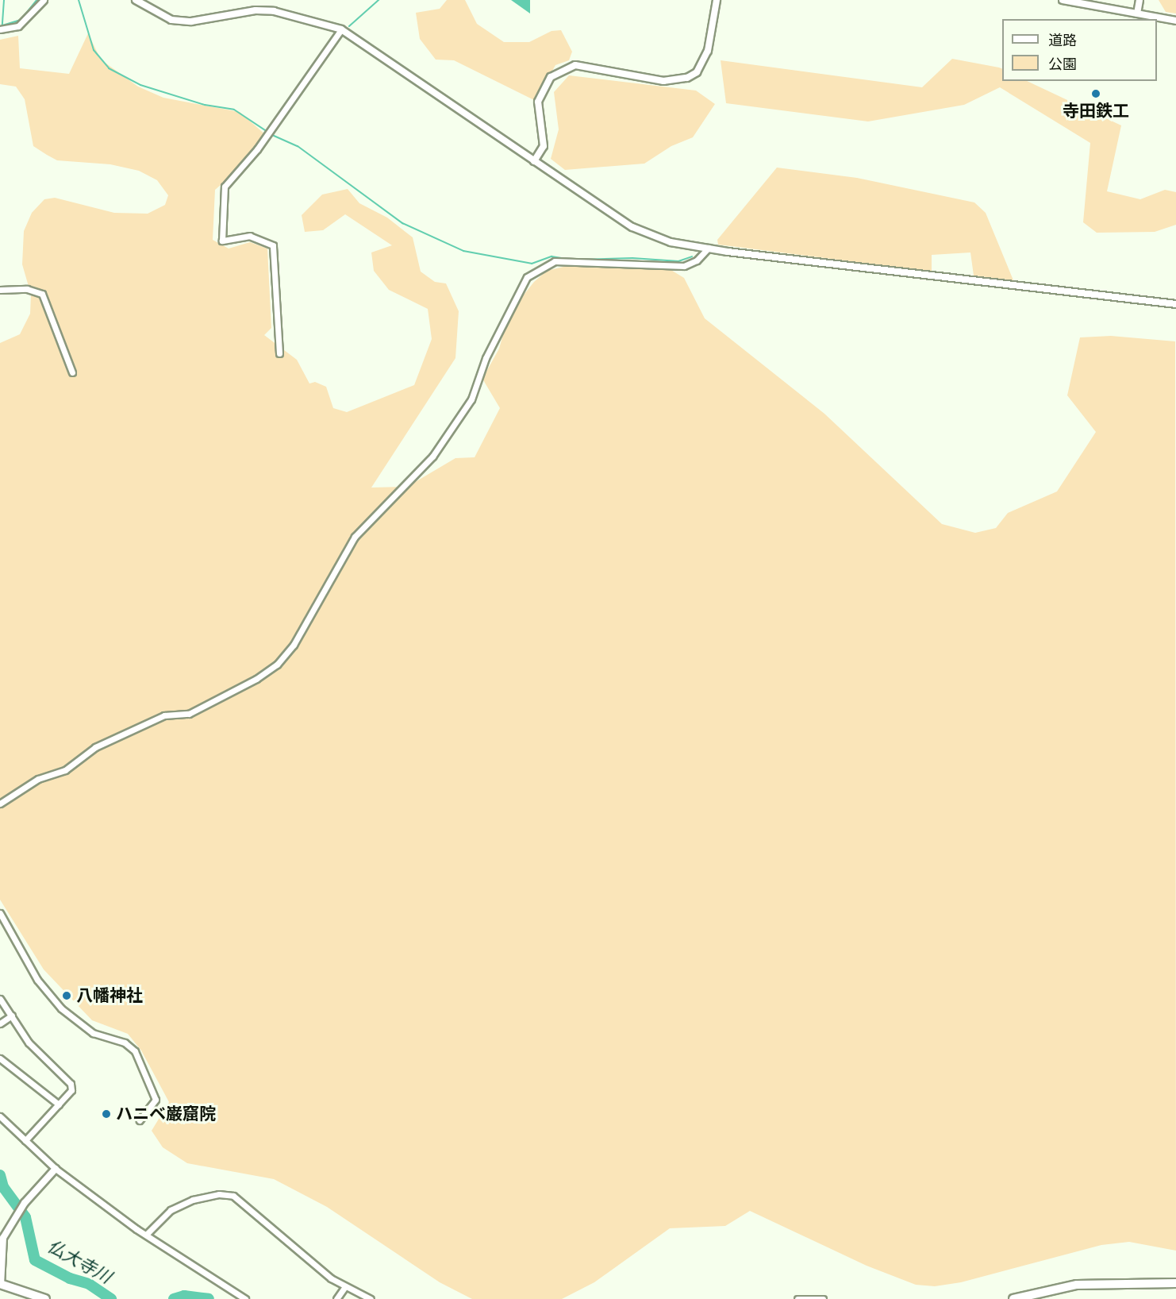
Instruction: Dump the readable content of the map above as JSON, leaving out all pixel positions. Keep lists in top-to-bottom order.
{
  "water": ["仏大寺川"],
  "places": ["寺田鉄工", "八幡神社", "ハニベ巌窟院"],
  "legend": ["道路", "公園"]
}
